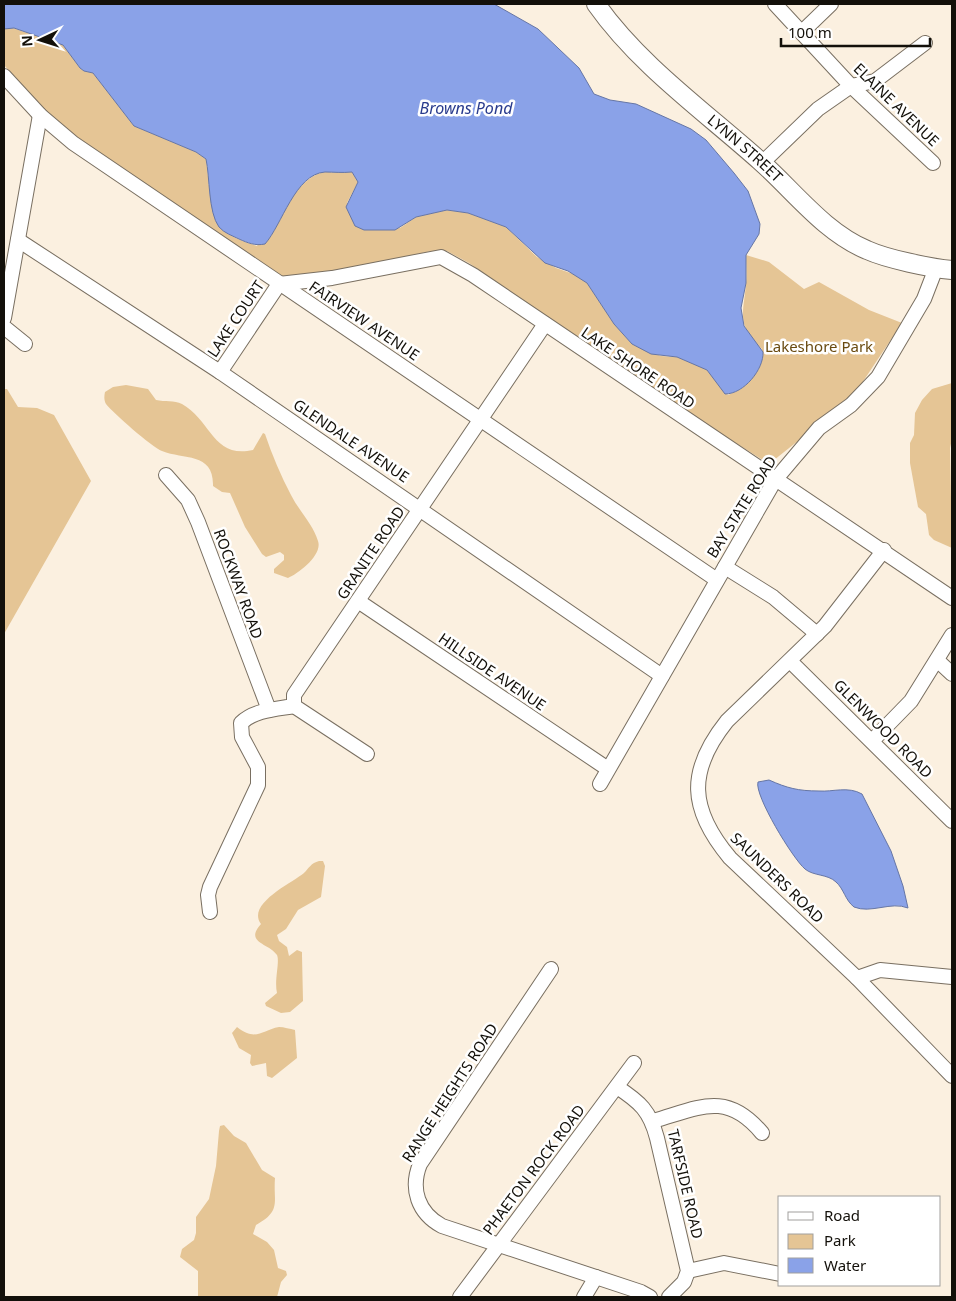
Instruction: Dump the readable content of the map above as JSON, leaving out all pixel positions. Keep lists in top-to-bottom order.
{
  "streets": {
    "main road": ["LYNN STREET"],
    "street": [
      "ELAINE AVENUE",
      "LAKE COURT",
      "FAIRVIEW AVENUE",
      "LAKE SHORE ROAD",
      "GLENDALE AVENUE",
      "BAY STATE ROAD",
      "GRANITE ROAD",
      "ROCKWAY ROAD",
      "HILLSIDE AVENUE",
      "GLENWOOD ROAD",
      "SAUNDERS ROAD",
      "RANGE HEIGHTS ROAD",
      "PHAETON ROCK ROAD",
      "TARFSIDE ROAD"
    ]
  },
  "crossings": [
    ["LYNN STREET", "BAY STATE ROAD"],
    ["LAKE COURT", "FAIRVIEW AVENUE"],
    ["LAKE COURT", "LAKE SHORE ROAD"],
    ["LAKE COURT", "GLENDALE AVENUE"],
    ["FAIRVIEW AVENUE", "LAKE SHORE ROAD"],
    ["FAIRVIEW AVENUE", "BAY STATE ROAD"],
    ["FAIRVIEW AVENUE", "GRANITE ROAD"],
    ["LAKE SHORE ROAD", "BAY STATE ROAD"],
    ["LAKE SHORE ROAD", "GRANITE ROAD"],
    ["LAKE SHORE ROAD", "SAUNDERS ROAD"],
    ["GLENDALE AVENUE", "BAY STATE ROAD"],
    ["GLENDALE AVENUE", "GRANITE ROAD"],
    ["BAY STATE ROAD", "HILLSIDE AVENUE"],
    ["GRANITE ROAD", "HILLSIDE AVENUE"],
    ["GLENWOOD ROAD", "SAUNDERS ROAD"],
    ["RANGE HEIGHTS ROAD", "PHAETON ROCK ROAD"],
    ["PHAETON ROCK ROAD", "TARFSIDE ROAD"]
  ],
  "water": ["Browns Pond"],
  "parks": ["Lakeshore Park"],
  "legend": ["Road", "Park", "Water"],
  "scale_bar": "100 m",
  "north": "left"
}
